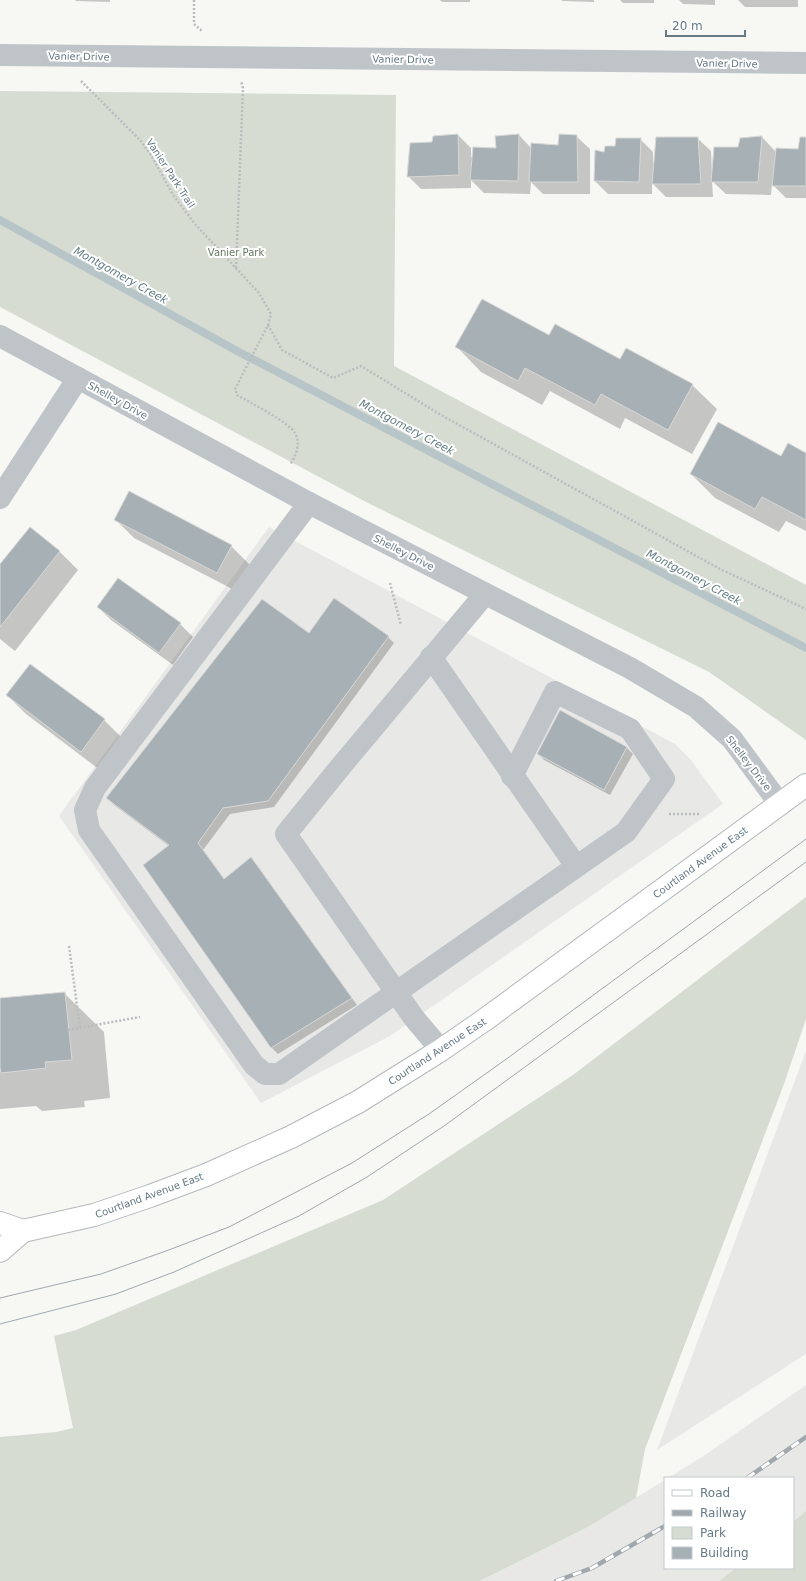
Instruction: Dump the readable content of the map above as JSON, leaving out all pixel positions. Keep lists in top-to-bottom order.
{
  "streets": {
    "main road": ["Courtland Avenue East"],
    "street": ["Vanier Drive", "Shelley Drive"],
    "path": ["Vanier Park Trail"]
  },
  "crossings": [
    ["Vanier Drive", "Vanier Park Trail"],
    ["Vanier Park Trail", "Shelley Drive"],
    ["Shelley Drive", "Courtland Avenue East"]
  ],
  "water": ["Montgomery Creek"],
  "parks": ["Vanier Park"],
  "legend": [
    "Road",
    "Railway",
    "Park",
    "Building"
  ],
  "scale_bar": "20 m"
}
